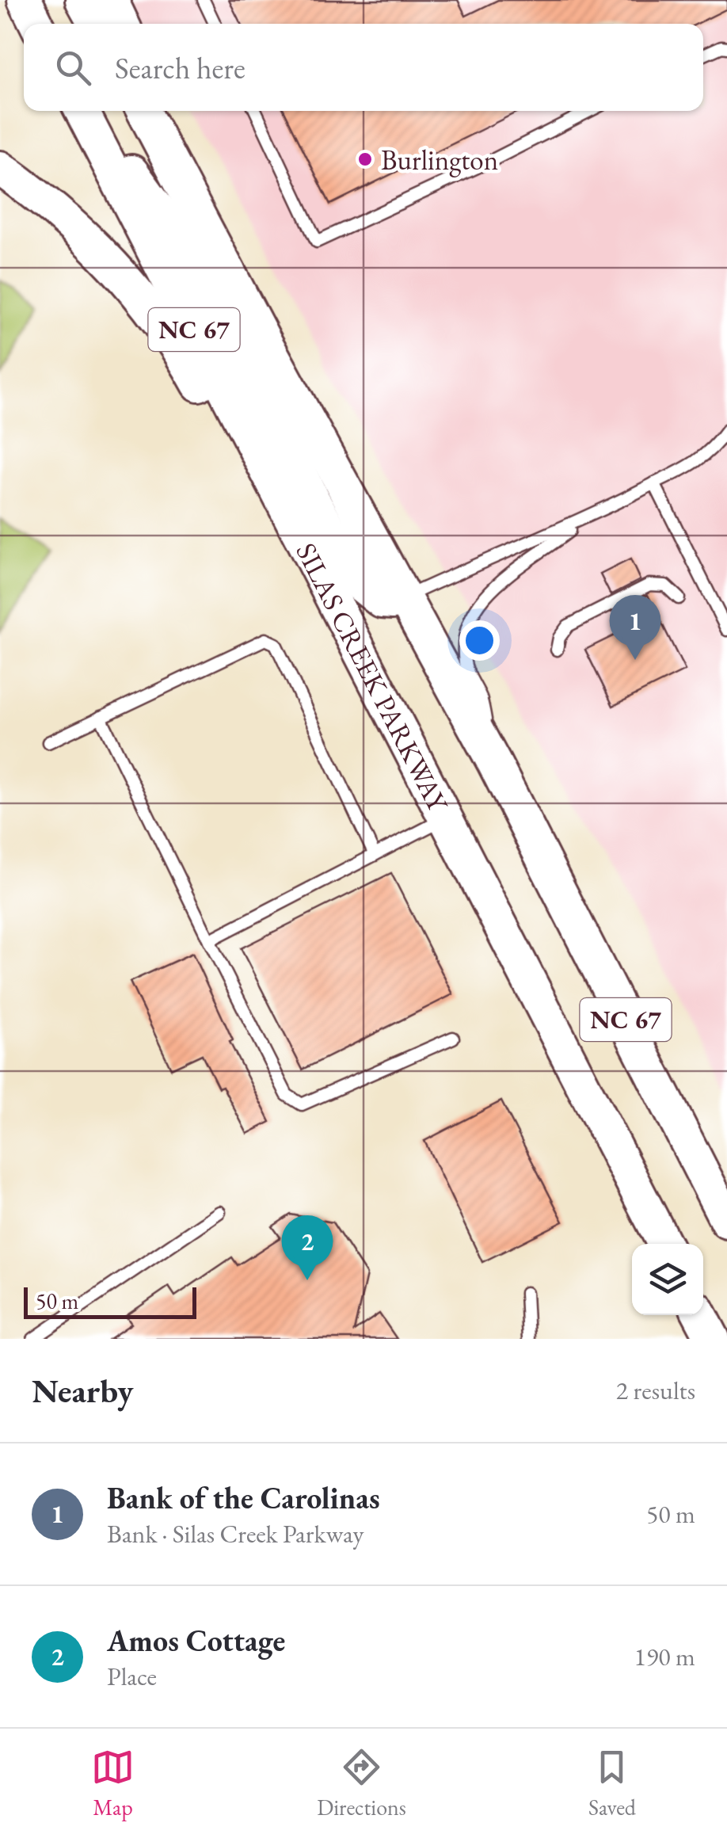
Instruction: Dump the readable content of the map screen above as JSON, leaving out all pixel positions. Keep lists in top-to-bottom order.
{
  "streets": {
    "main road": ["NC 67", "SILAS CREEK PARKWAY"]
  },
  "places": ["Burlington"],
  "scale_bar": "50 m",
  "page": {
    "search": "Search here",
    "pins": ["1", "2"],
    "scale": "50 m",
    "heading": ["Nearby", "2 results"],
    "list": [
      {
        "mark": "1",
        "name": "Bank of the Carolinas",
        "note": "Bank · Silas Creek Parkway",
        "value": "50 m"
      },
      {
        "mark": "2",
        "name": "Amos Cottage",
        "note": "Place",
        "value": "190 m"
      }
    ],
    "nav": ["Map", "Directions", "Saved"]
  }
}
